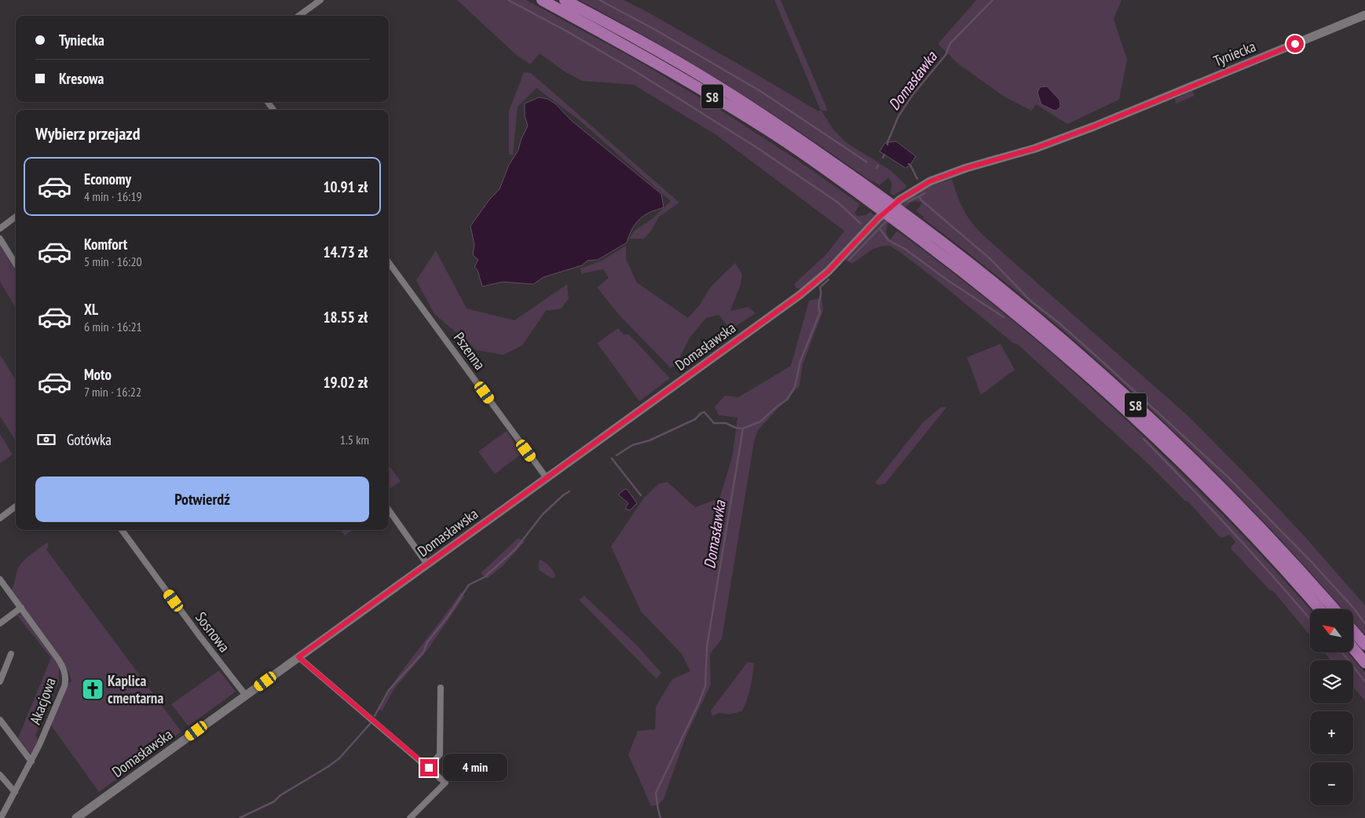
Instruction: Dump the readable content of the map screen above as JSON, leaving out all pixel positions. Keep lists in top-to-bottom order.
{
  "streets": {
    "highway": ["S8"],
    "street": [
      "Tyniecka",
      "Domasławska",
      "Pszenna",
      "Sosnowa",
      "Akacjowa"
    ]
  },
  "crossings": [
    ["Tyniecka", "Domasławska"],
    ["Domasławska", "Pszenna"],
    ["Domasławska", "Sosnowa"]
  ],
  "water": ["Domasławka"],
  "places": {
    "church": ["Kaplica cmentarna"]
  },
  "north": "top left",
  "page": {
    "banner": ["Tyniecka", "Kresowa"],
    "heading": "Wybierz przejazd",
    "list": [
      {
        "name": "Economy",
        "note": "4 min · 16:19",
        "value": "10.91 zł"
      },
      {
        "name": "Komfort",
        "note": "5 min · 16:20",
        "value": "14.73 zł"
      },
      {
        "name": "XL",
        "note": "6 min · 16:21",
        "value": "18.55 zł"
      },
      {
        "name": "Moto",
        "note": "7 min · 16:22",
        "value": "19.02 zł"
      }
    ],
    "pay": ["Gotówka", "1.5 km"],
    "buttons": "Potwierdź",
    "map_buttons": ["+", "−"],
    "bubble": "4 min"
  }
}
